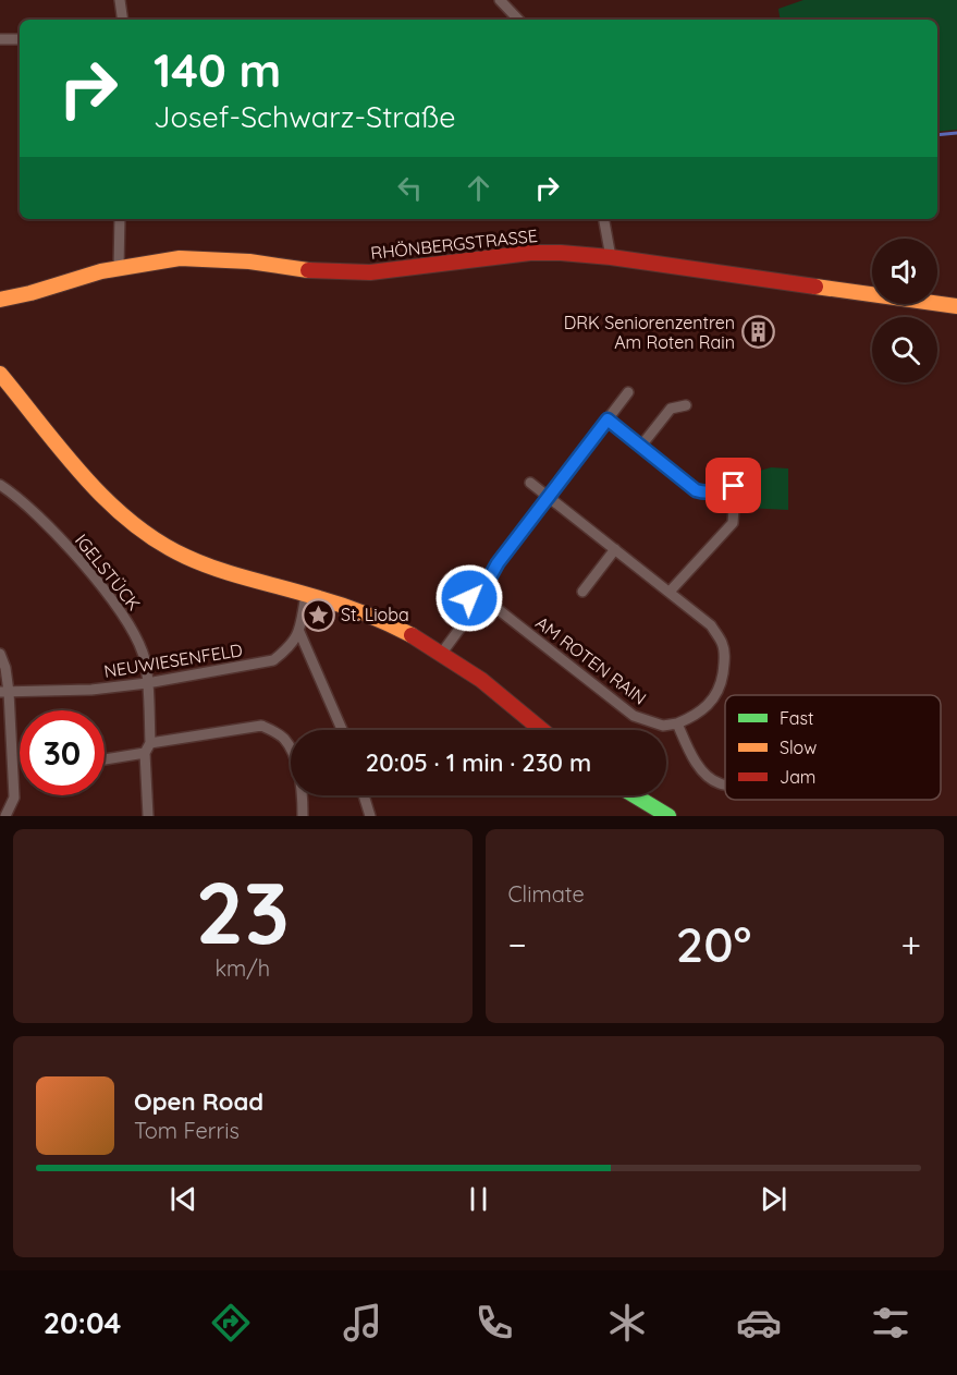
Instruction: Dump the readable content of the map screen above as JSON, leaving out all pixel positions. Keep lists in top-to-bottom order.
{
  "streets": {
    "street": [
      "RHÖNBERGSTRASSE",
      "IGELSTÜCK",
      "NEUWIESENFELD",
      "AM ROTEN RAIN"
    ]
  },
  "crossings": [
    ["IGELSTÜCK", "NEUWIESENFELD"]
  ],
  "places": {
    "building": ["DRK Seniorenzentren Am Roten Rain"],
    "place": ["St. Lioba"]
  },
  "legend": ["Fast", "Slow", "Jam"],
  "page": {
    "turn": ["140 m", "Josef-Schwarz-Straße"],
    "limit": "30",
    "trip": "20:05 · 1 min · 230 m",
    "tile": [
      ["23", "km/h"],
      "Climate"
    ],
    "heat": ["−", "20°", "+"],
    "song": ["Open Road", "Tom Ferris"],
    "tabs": "20:04"
  }
}
